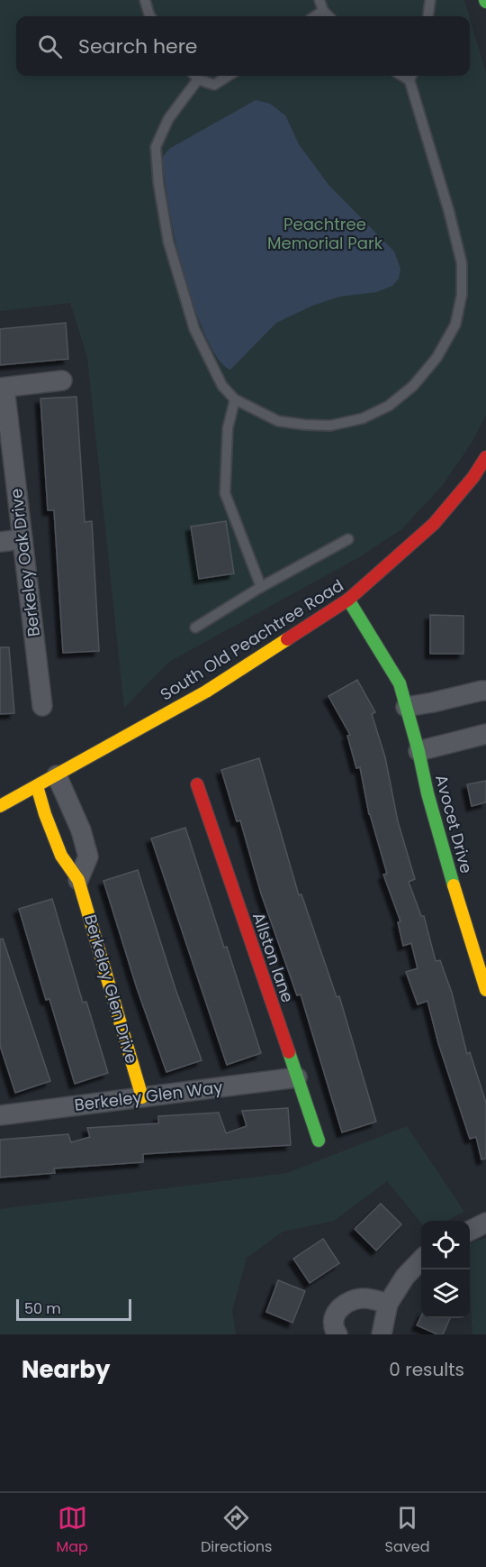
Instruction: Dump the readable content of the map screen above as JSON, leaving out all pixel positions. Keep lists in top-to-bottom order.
{
  "streets": {
    "street": [
      "Berkeley Oak Drive",
      "South Old Peachtree Road",
      "Avocet Drive",
      "Allston lane",
      "Berkeley Glen Drive",
      "Berkeley Glen Way"
    ]
  },
  "crossings": [
    ["South Old Peachtree Road", "Avocet Drive"],
    ["South Old Peachtree Road", "Berkeley Glen Drive"],
    ["Allston lane", "Berkeley Glen Way"],
    ["Berkeley Glen Drive", "Berkeley Glen Way"]
  ],
  "parks": ["Peachtree Memorial Park"],
  "scale_bar": "50 m",
  "page": {
    "search": "Search here",
    "scale": "50 m",
    "heading": ["Nearby", "0 results"],
    "nav": ["Map", "Directions", "Saved"]
  }
}
